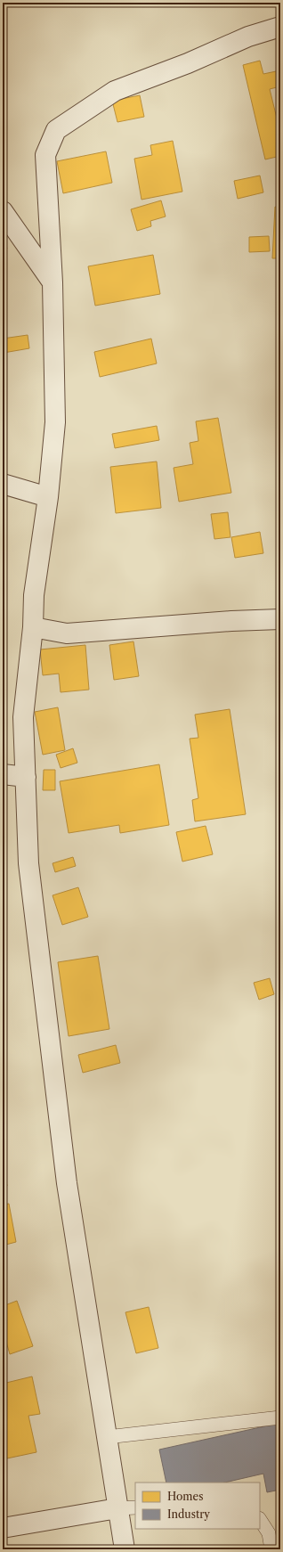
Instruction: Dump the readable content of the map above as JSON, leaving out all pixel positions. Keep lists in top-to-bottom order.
{
  "legend": ["Homes", "Industry"]
}
